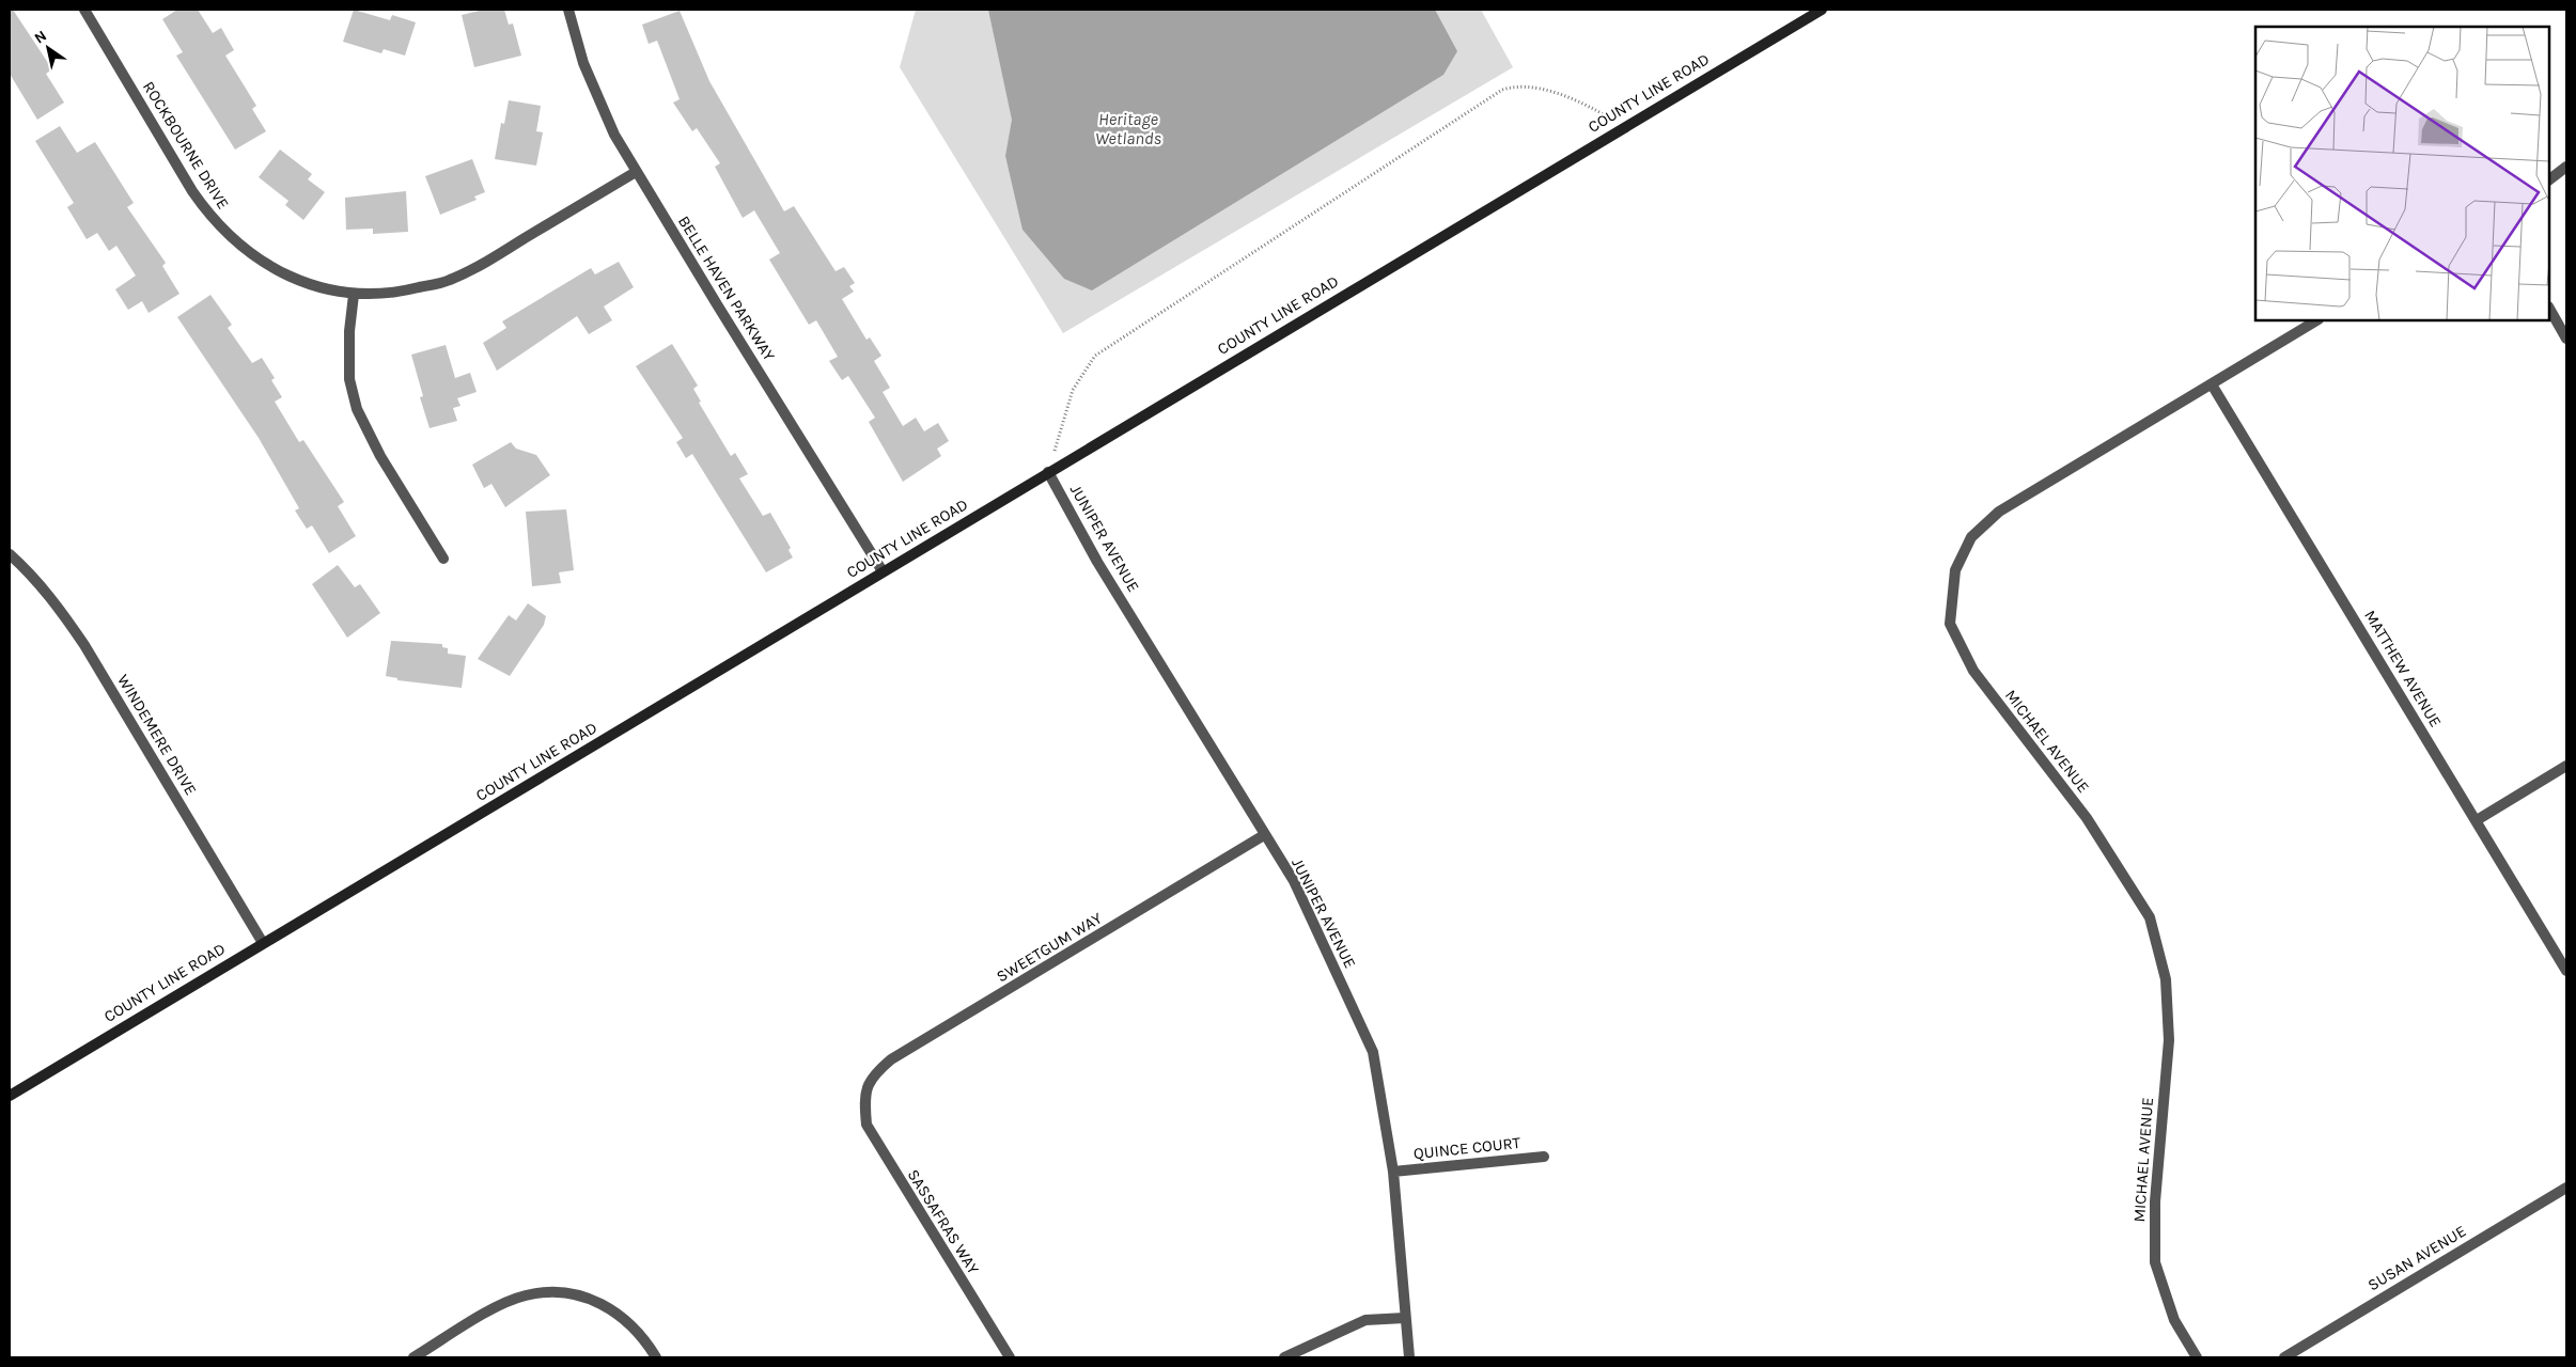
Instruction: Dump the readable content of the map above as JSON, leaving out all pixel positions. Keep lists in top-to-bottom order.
{
  "streets": {
    "main road": ["COUNTY LINE ROAD"],
    "street": [
      "ROCKBOURNE DRIVE",
      "BELLE HAVEN PARKWAY",
      "JUNIPER AVENUE",
      "MATTHEW AVENUE",
      "WINDEMERE DRIVE",
      "MICHAEL AVENUE",
      "SWEETGUM WAY",
      "QUINCE COURT",
      "SASSAFRAS WAY",
      "SUSAN AVENUE"
    ]
  },
  "crossings": [
    ["COUNTY LINE ROAD", "BELLE HAVEN PARKWAY"],
    ["COUNTY LINE ROAD", "JUNIPER AVENUE"],
    ["COUNTY LINE ROAD", "WINDEMERE DRIVE"],
    ["ROCKBOURNE DRIVE", "BELLE HAVEN PARKWAY"],
    ["JUNIPER AVENUE", "SWEETGUM WAY"],
    ["JUNIPER AVENUE", "QUINCE COURT"],
    ["MATTHEW AVENUE", "MICHAEL AVENUE"],
    ["SWEETGUM WAY", "SASSAFRAS WAY"]
  ],
  "water": ["Heritage Wetlands"],
  "north": "top left"
}
